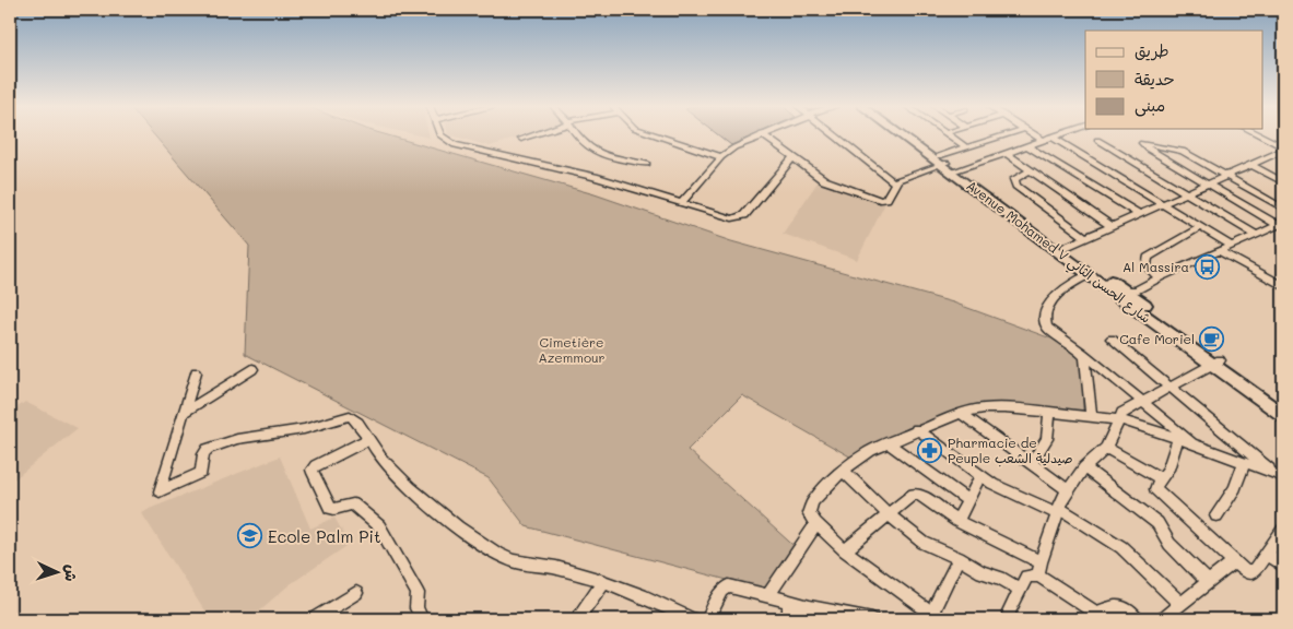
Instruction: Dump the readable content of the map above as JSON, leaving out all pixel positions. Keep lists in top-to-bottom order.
{
  "streets": {
    "main road": ["Avenue Mohamed V شارع الحسن الثاني"]
  },
  "parks": ["Cimetière Azemmour"],
  "places": {
    "bus stop": ["Al Massira"],
    "cafe": ["Cafe Moriel"],
    "pharmacy": ["Pharmacie de Peuple صيدلية الشعب"],
    "school or university": ["Ecole Palm Pit"]
  },
  "legend": ["طريق", "حديقة", "مبنى"],
  "north": "right"
}
